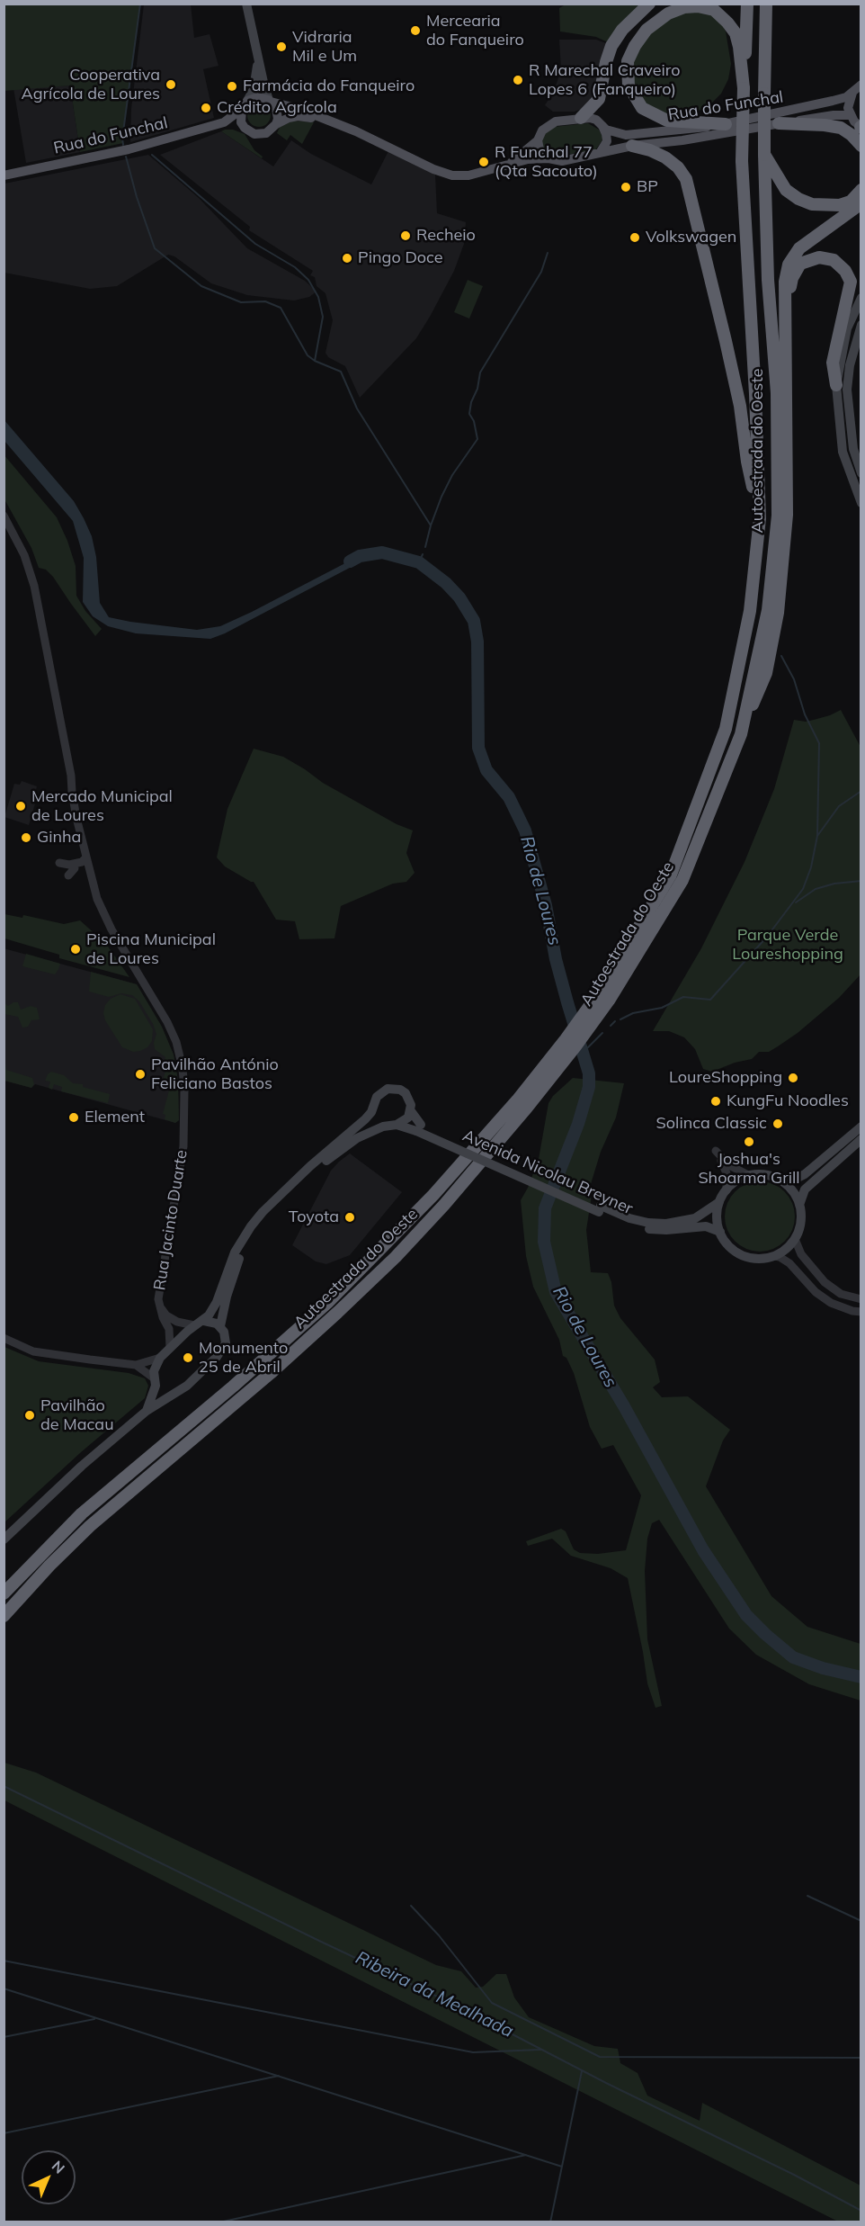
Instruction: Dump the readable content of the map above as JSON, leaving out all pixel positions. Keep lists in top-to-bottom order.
{
  "streets": {
    "highway": ["Autoestrada do Oeste"],
    "main road": ["Rua do Funchal", "Avenida Nicolau Breyner"],
    "street": ["Rua Jacinto Duarte"]
  },
  "water": ["Rio de Loures", "Ribeira da Mealhada"],
  "parks": ["Parque Verde Loureshopping"],
  "places": [
    "Mercearia do Fanqueiro",
    "Vidraria Mil e Um",
    "R Marechal Craveiro Lopes 6 (Fanqueiro)",
    "Cooperativa Agrícola de Loures",
    "Farmácia do Fanqueiro",
    "Crédito Agrícola",
    "R Funchal 77 (Qta Sacouto)",
    "BP",
    "Recheio",
    "Volkswagen",
    "Pingo Doce",
    "Mercado Municipal de Loures",
    "Ginha",
    "Piscina Municipal de Loures",
    "Pavilhão António Feliciano Bastos",
    "LoureShopping",
    "KungFu Noodles",
    "Element",
    "Solinca Classic",
    "Joshua's Shoarma Grill",
    "Toyota",
    "Monumento 25 de Abril",
    "Pavilhão de Macau"
  ],
  "north": "top right"
}
